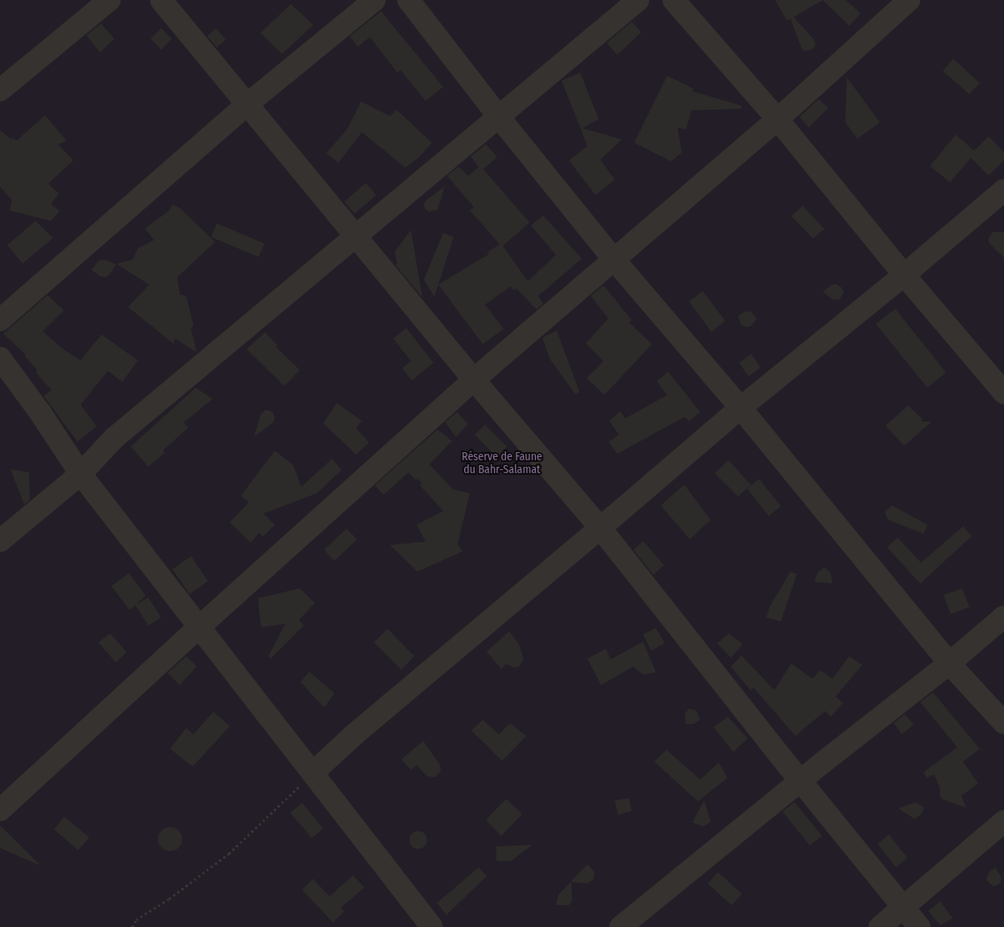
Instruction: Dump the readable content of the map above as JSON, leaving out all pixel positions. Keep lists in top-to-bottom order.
{
  "parks": ["Réserve de Faune du Bahr-Salamat"]
}
